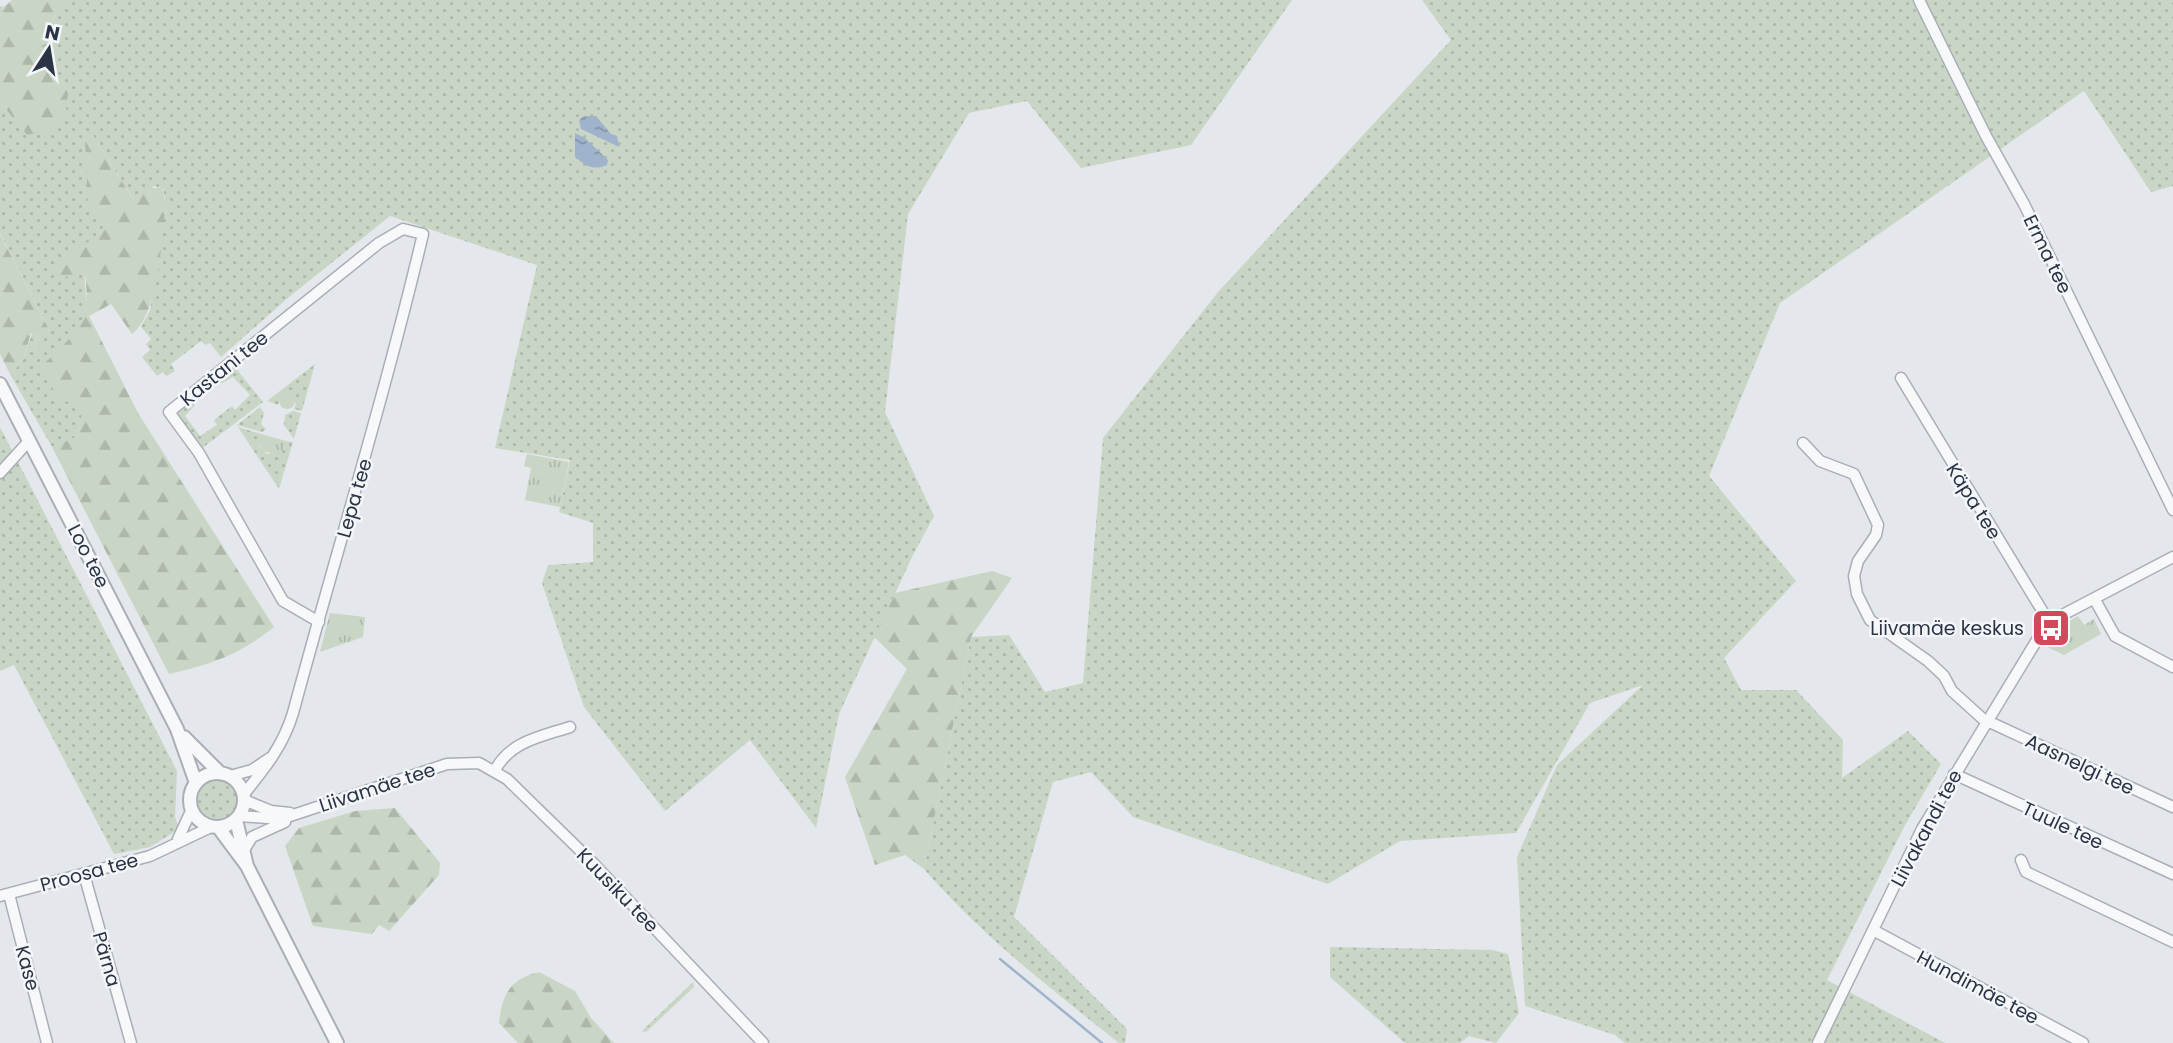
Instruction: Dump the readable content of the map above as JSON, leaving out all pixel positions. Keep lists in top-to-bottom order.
{
  "streets": {
    "street": [
      "Erma tee",
      "Kastani tee",
      "Lepa tee",
      "Käpa tee",
      "Loo tee",
      "Aasnelgi tee",
      "Liivamäe tee",
      "Tuule tee",
      "Liivakandi tee",
      "Proosa tee",
      "Kuusiku tee",
      "Pärna",
      "Kase",
      "Hundimäe tee"
    ]
  },
  "crossings": [
    ["Kastani tee", "Lepa tee"],
    ["Lepa tee", "Loo tee"],
    ["Lepa tee", "Liivamäe tee"],
    ["Lepa tee", "Proosa tee"],
    ["Käpa tee", "Liivakandi tee"],
    ["Loo tee", "Liivamäe tee"],
    ["Loo tee", "Proosa tee"],
    ["Aasnelgi tee", "Liivakandi tee"],
    ["Liivamäe tee", "Proosa tee"],
    ["Liivamäe tee", "Kuusiku tee"],
    ["Tuule tee", "Liivakandi tee"],
    ["Liivakandi tee", "Hundimäe tee"],
    ["Proosa tee", "Pärna"],
    ["Proosa tee", "Kase"]
  ],
  "places": {
    "bus stop": ["Liivamäe keskus"]
  },
  "north": "top"
}
